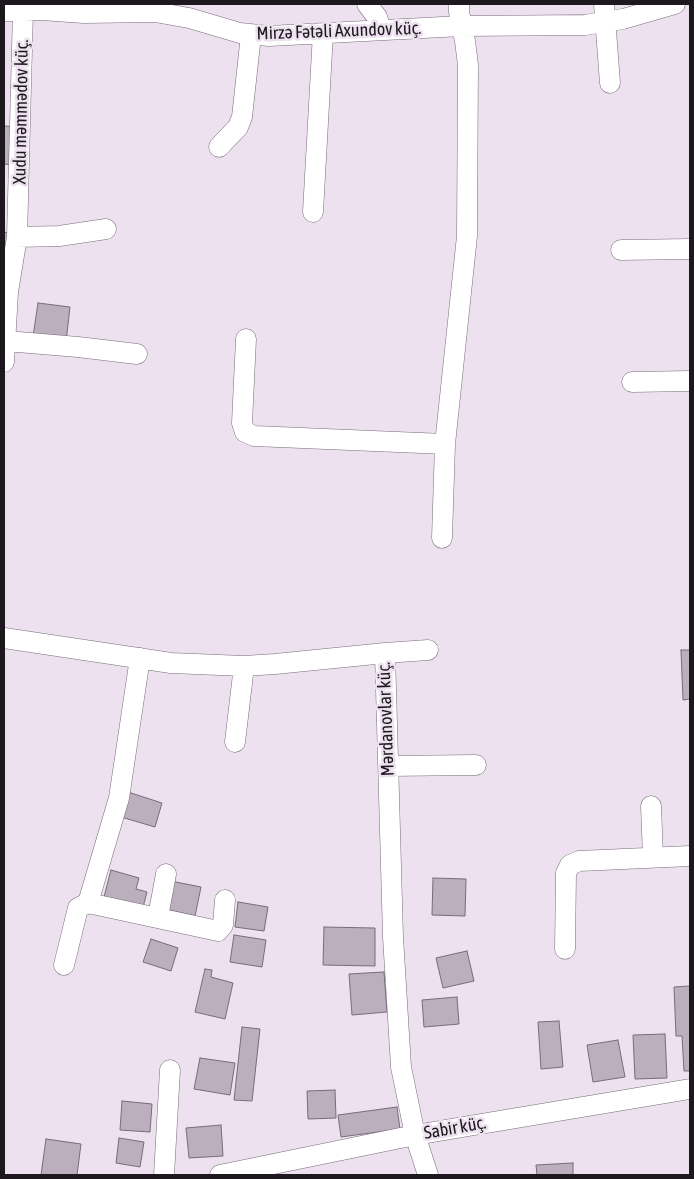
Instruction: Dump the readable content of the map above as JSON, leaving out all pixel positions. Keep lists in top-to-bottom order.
{
  "streets": {
    "street": [
      "Mirzə Fətəli Axundov küç.",
      "Xudu məmmədov küç.",
      "Mərdanovlar küç.",
      "Sabir küç."
    ]
  },
  "crossings": [
    ["Mirzə Fətəli Axundov küç.", "Xudu məmmədov küç."],
    ["Mərdanovlar küç.", "Sabir küç."]
  ]
}
